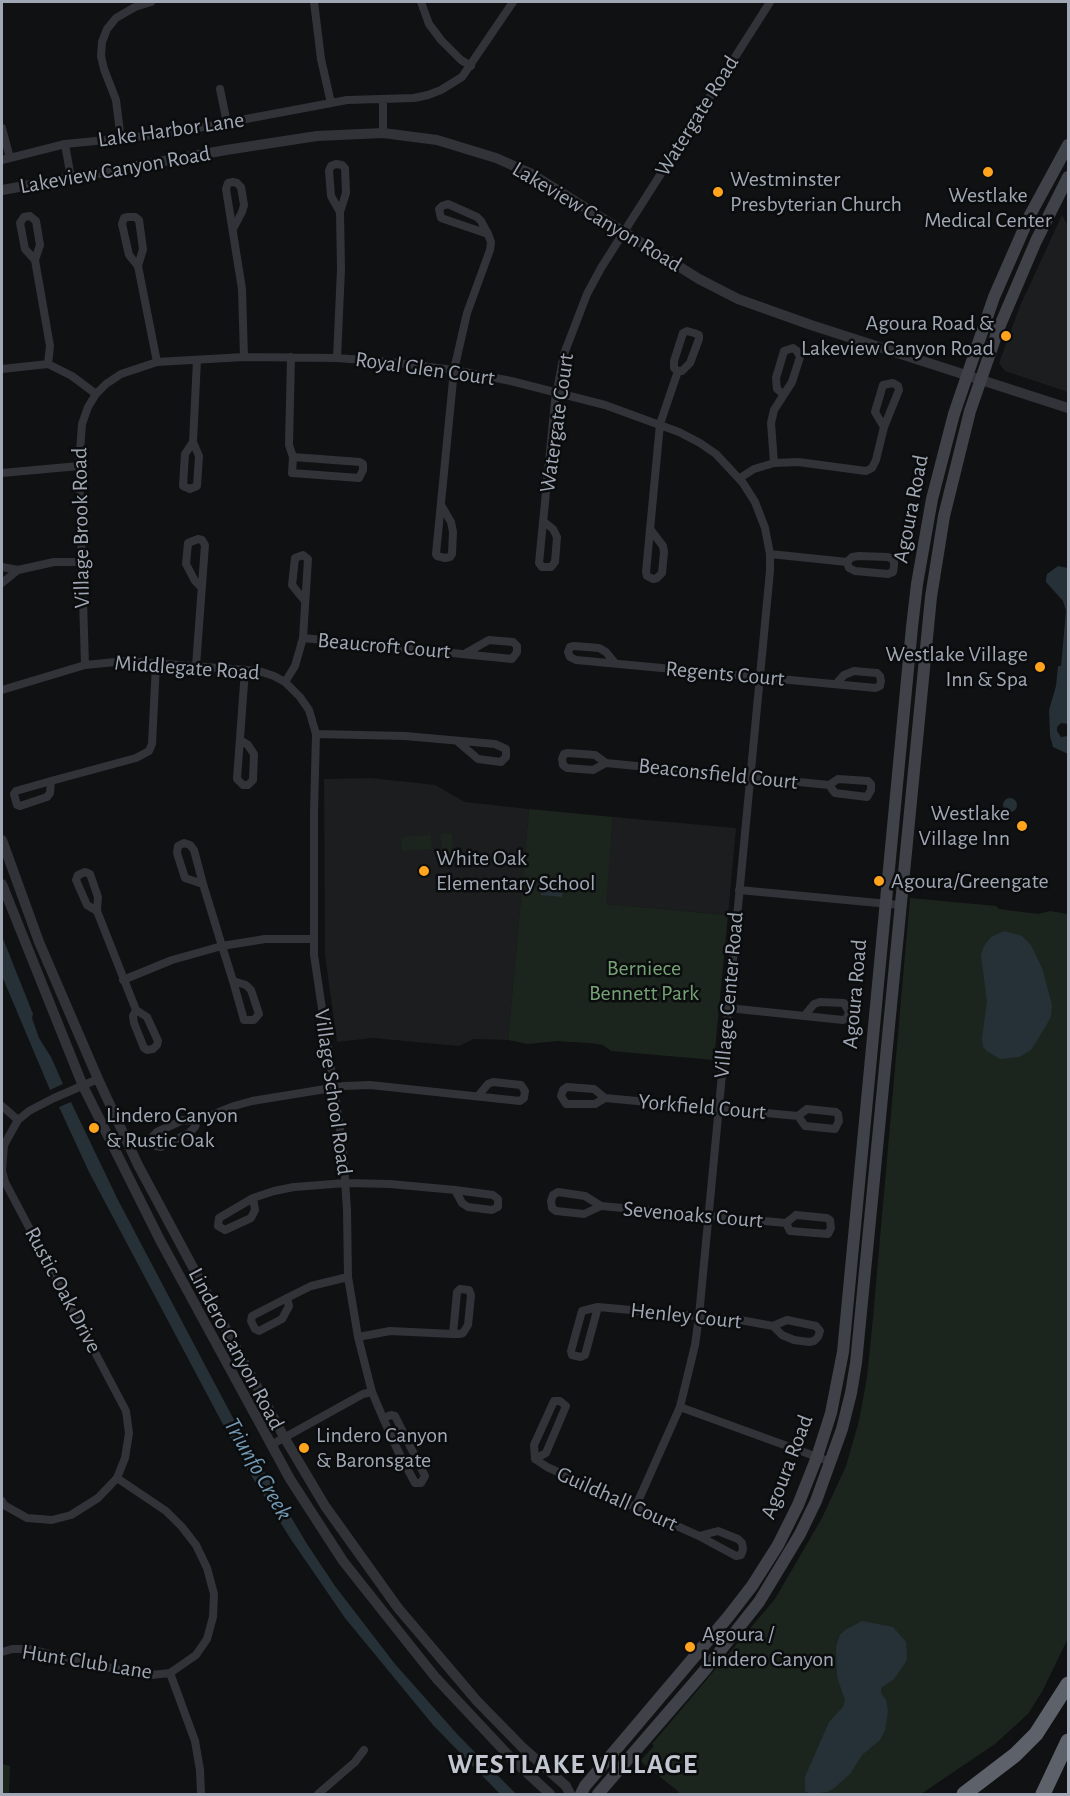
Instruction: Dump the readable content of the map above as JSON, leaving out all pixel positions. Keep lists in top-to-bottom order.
{
  "streets": {
    "main road": ["Agoura Road"],
    "street": [
      "Watergate Road",
      "Lake Harbor Lane",
      "Lakeview Canyon Road",
      "Royal Glen Court",
      "Watergate Court",
      "Village Brook Road",
      "Beaucroft Court",
      "Middlegate Road",
      "Regents Court",
      "Beaconsfield Court",
      "Village Center Road",
      "Village School Road",
      "Yorkfield Court",
      "Sevenoaks Court",
      "Rustic Oak Drive",
      "Henley Court",
      "Lindero Canyon Road",
      "Guildhall Court",
      "Hunt Club Lane"
    ]
  },
  "crossings": [
    ["Watergate Road", "Lakeview Canyon Road"],
    ["Watergate Road", "Watergate Court"],
    ["Lake Harbor Lane", "Lakeview Canyon Road"],
    ["Lakeview Canyon Road", "Watergate Court"],
    ["Lakeview Canyon Road", "Agoura Road"],
    ["Royal Glen Court", "Watergate Court"],
    ["Royal Glen Court", "Village Brook Road"],
    ["Royal Glen Court", "Village Center Road"],
    ["Village Brook Road", "Middlegate Road"],
    ["Middlegate Road", "Village School Road"],
    ["Regents Court", "Village Center Road"],
    ["Beaconsfield Court", "Village Center Road"],
    ["Village Center Road", "Yorkfield Court"],
    ["Village Center Road", "Sevenoaks Court"],
    ["Village Center Road", "Henley Court"],
    ["Village Center Road", "Guildhall Court"],
    ["Rustic Oak Drive", "Lindero Canyon Road"],
    ["Rustic Oak Drive", "Hunt Club Lane"]
  ],
  "districts": ["WESTLAKE VILLAGE"],
  "water": ["Triunfo Creek"],
  "parks": ["Berniece Bennett Park"],
  "places": [
    "Westlake Medical Center",
    "Westminster Presbyterian Church",
    "Agoura Road & Lakeview Canyon Road",
    "Westlake Village Inn & Spa",
    "Westlake Village Inn",
    "White Oak Elementary School",
    "Agoura/Greengate",
    "Lindero Canyon & Rustic Oak",
    "Lindero Canyon & Baronsgate",
    "Agoura / Lindero Canyon"
  ]
}
